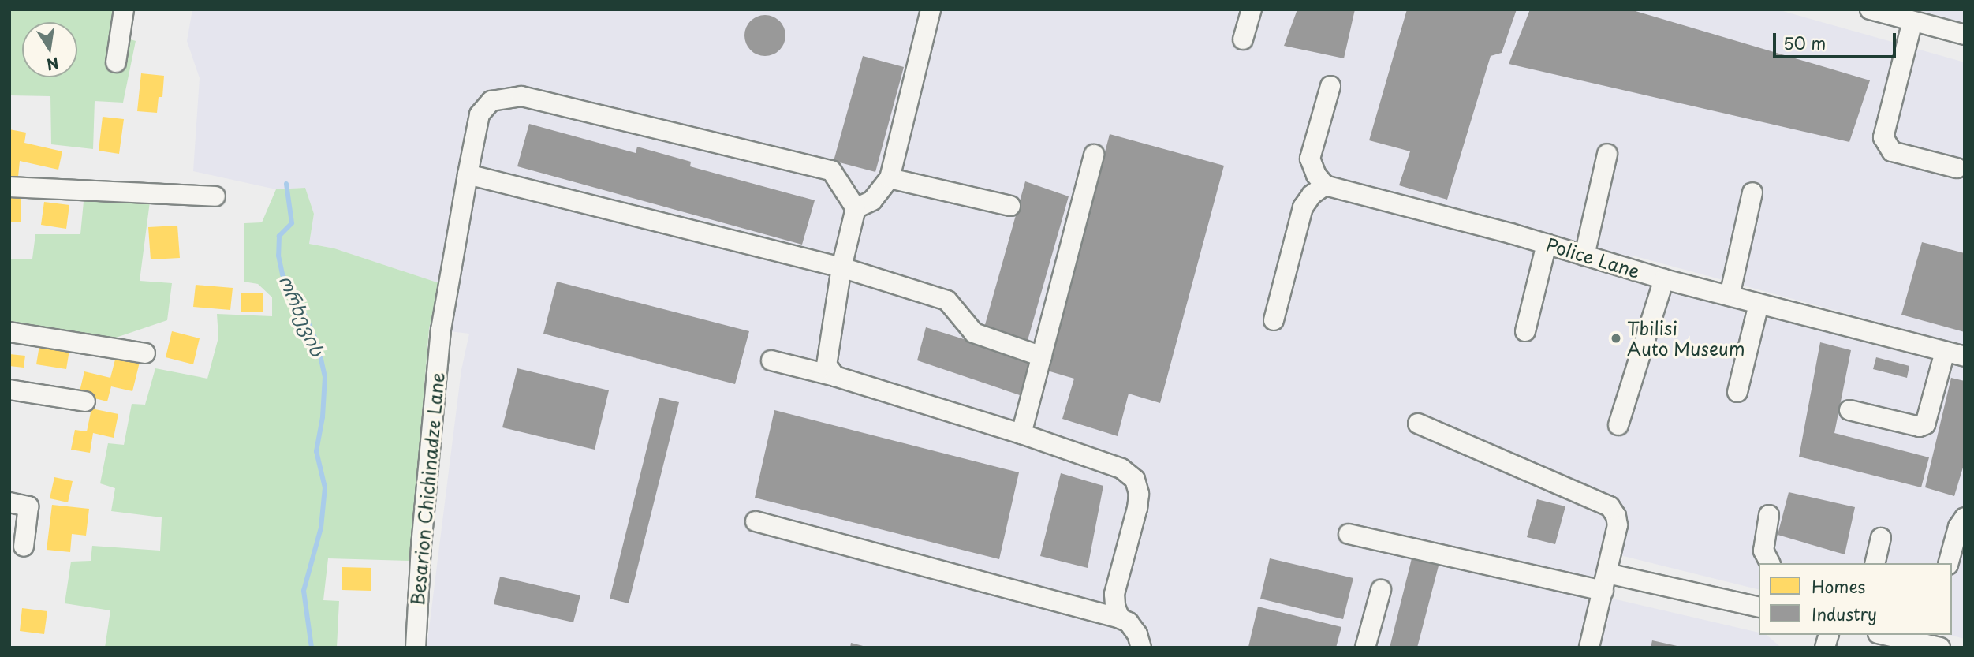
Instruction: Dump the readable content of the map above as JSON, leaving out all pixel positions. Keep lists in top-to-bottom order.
{
  "streets": {
    "street": ["Police Lane", "Besarion Chichinadze Lane"]
  },
  "water": ["ორხევის"],
  "places": ["Tbilisi Auto Museum"],
  "legend": ["Homes", "Industry"],
  "scale_bar": "50 m",
  "north": "bottom"
}
